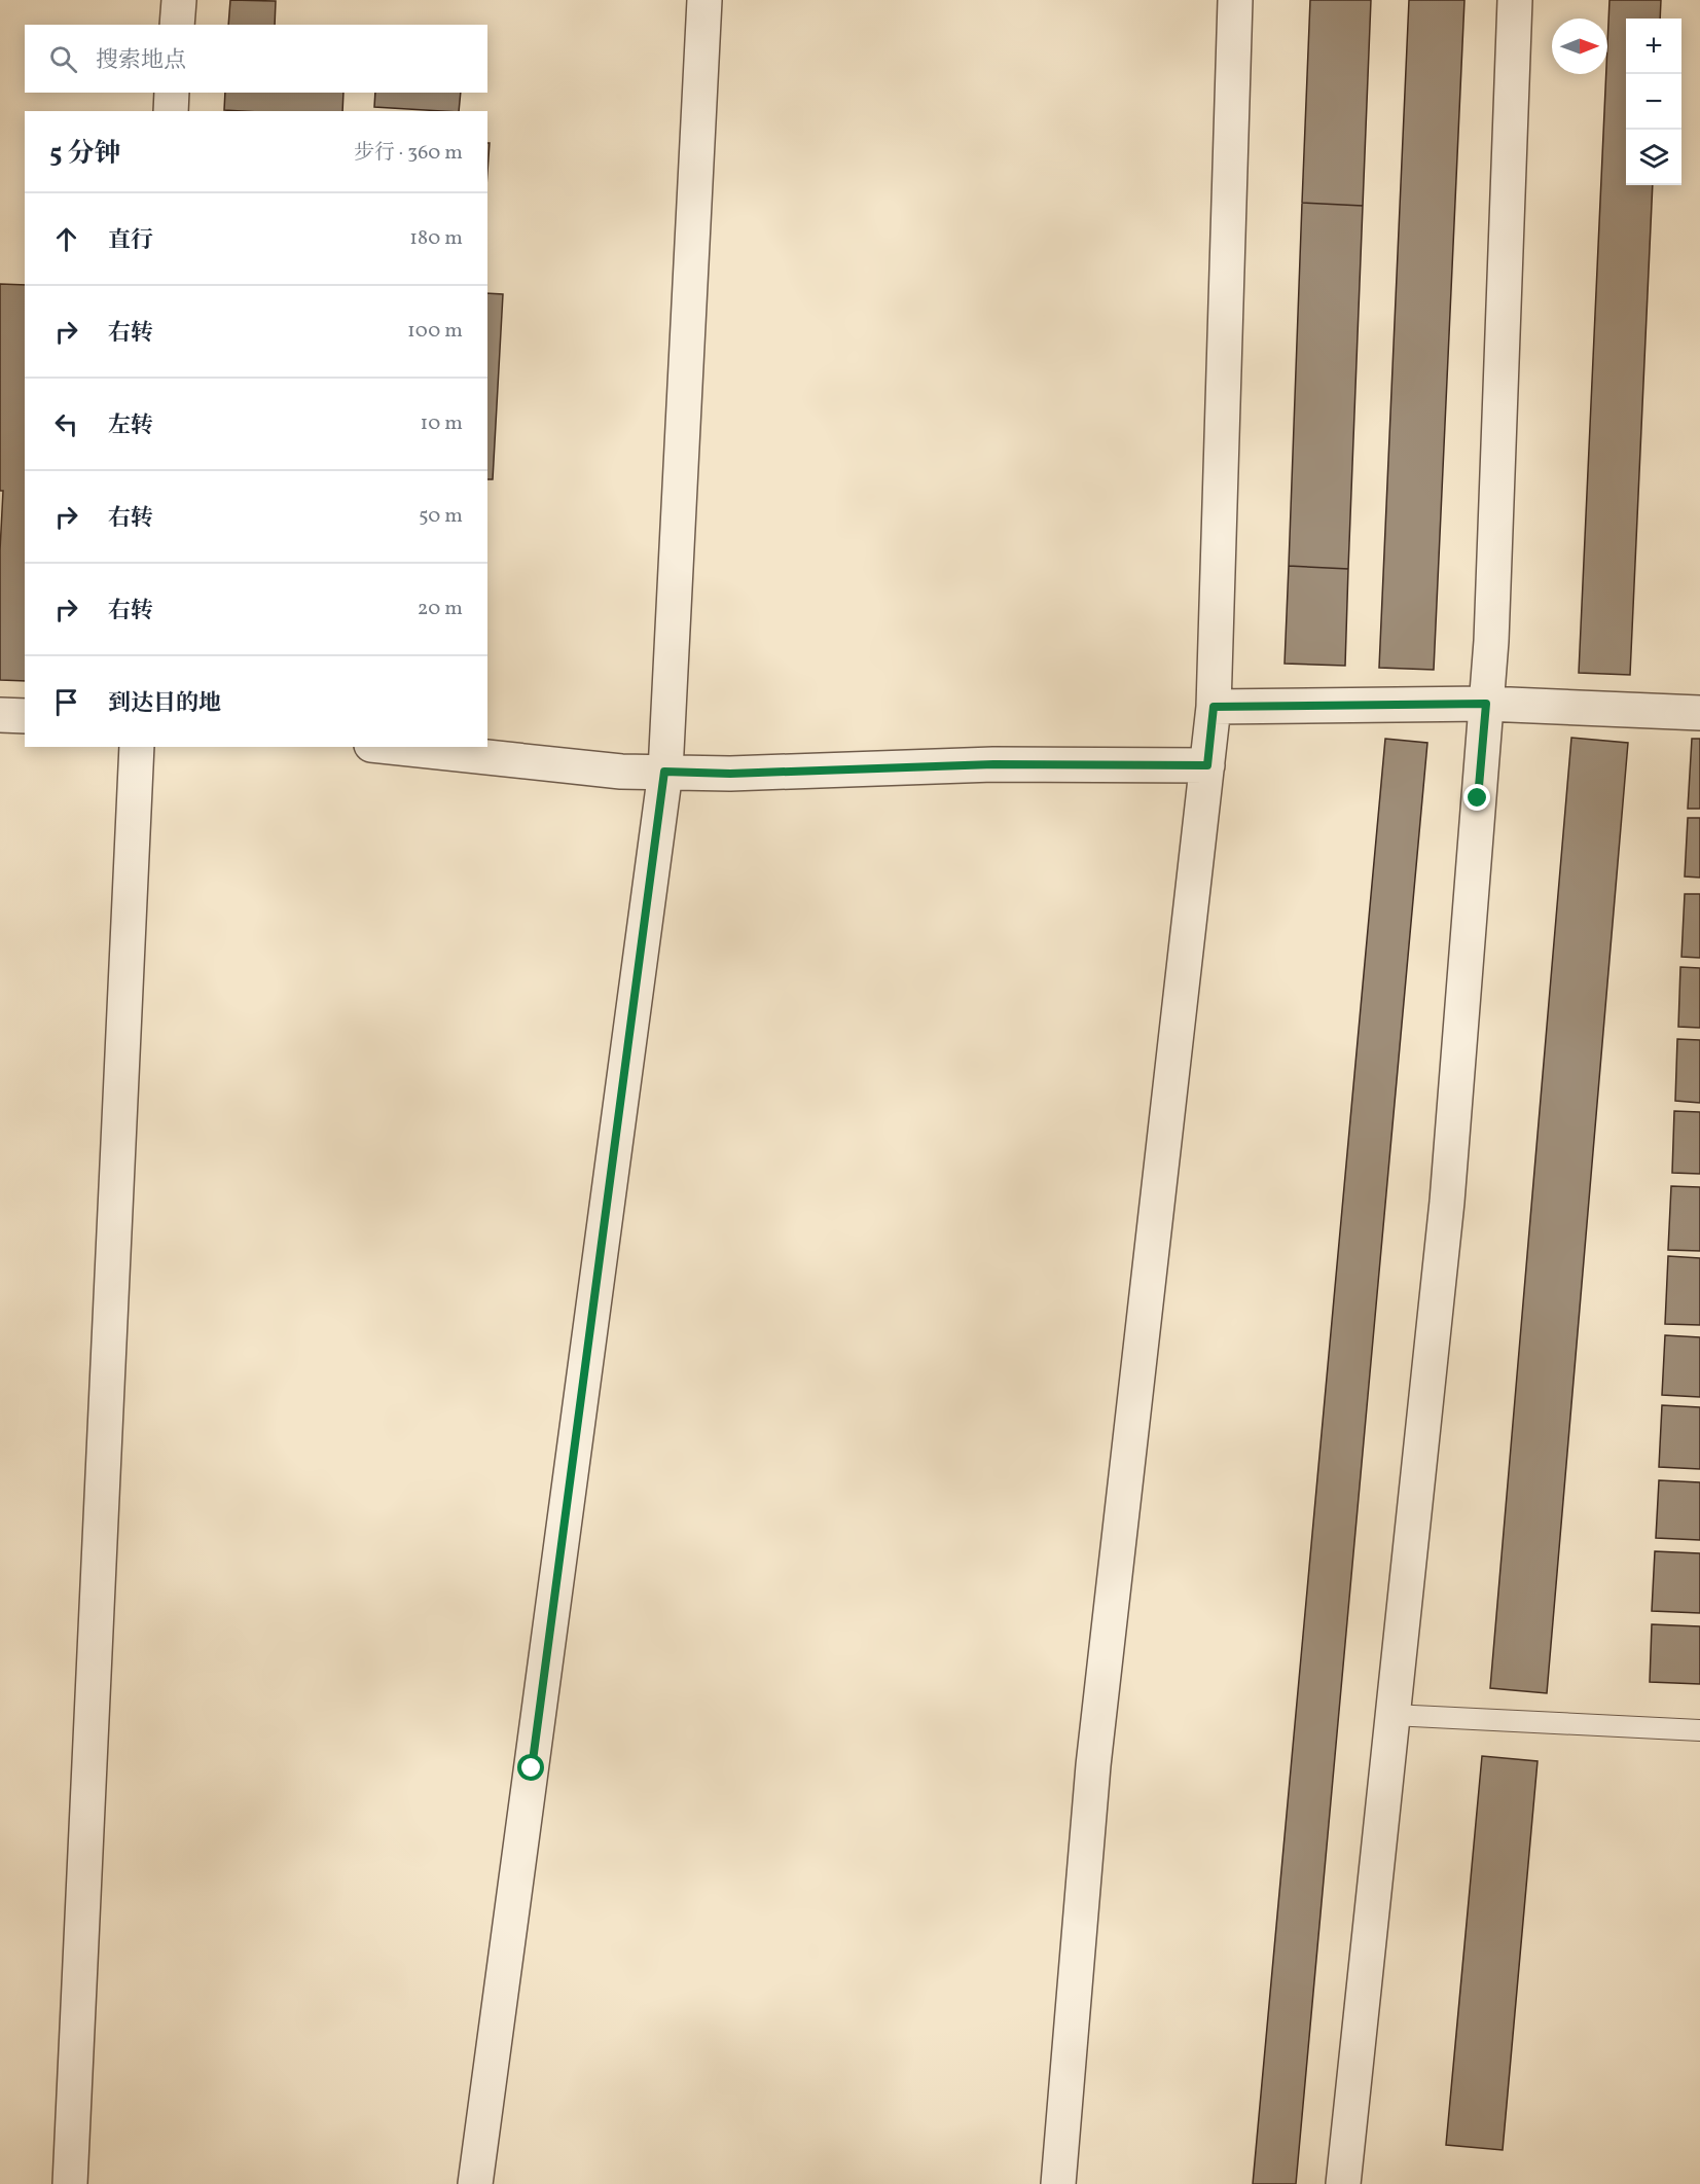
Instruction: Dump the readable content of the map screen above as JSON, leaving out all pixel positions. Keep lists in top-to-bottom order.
{
  "north": "right",
  "page": {
    "map_buttons": ["+", "−"],
    "search": "搜索地点",
    "heading": ["5 分钟", "步行 · 360 m"],
    "list": [
      ["直行", "180 m"],
      ["右转", "100 m"],
      ["左转", "10 m"],
      ["右转", "50 m"],
      ["右转", "20 m"],
      "到达目的地"
    ]
  }
}
